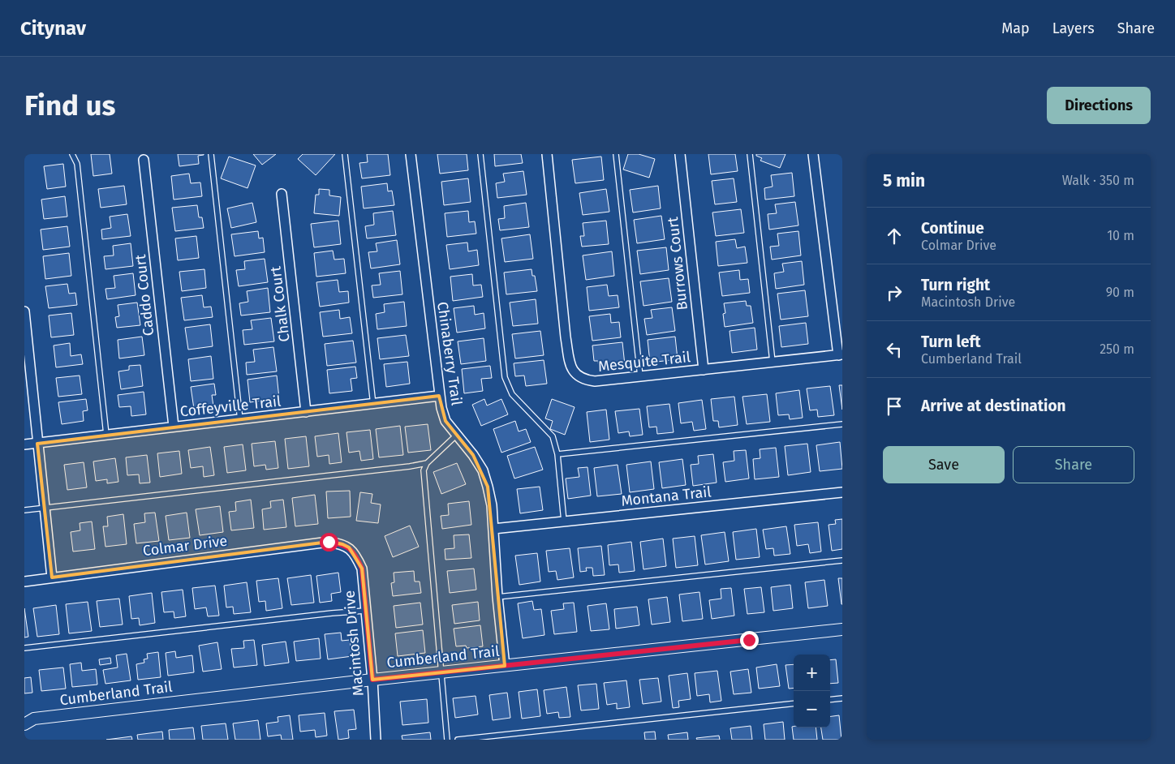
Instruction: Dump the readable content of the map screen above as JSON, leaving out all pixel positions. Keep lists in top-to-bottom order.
{
  "streets": {
    "street": [
      "Burrows Court",
      "Caddo Court",
      "Chalk Court",
      "Chinaberry Trail",
      "Mesquite Trail",
      "Coffeyville Trail",
      "Montana Trail",
      "Colmar Drive",
      "Macintosh Drive",
      "Cumberland Trail"
    ]
  },
  "crossings": [
    ["Burrows Court", "Mesquite Trail"],
    ["Caddo Court", "Coffeyville Trail"],
    ["Chalk Court", "Coffeyville Trail"],
    ["Chinaberry Trail", "Coffeyville Trail"],
    ["Chinaberry Trail", "Montana Trail"],
    ["Chinaberry Trail", "Cumberland Trail"],
    ["Colmar Drive", "Macintosh Drive"],
    ["Macintosh Drive", "Cumberland Trail"]
  ],
  "page": {
    "header": "Citynav",
    "nav": ["Map", "Layers", "Share"],
    "buttons": [
      "Directions",
      ["Save", "Share"]
    ],
    "title": "Find us",
    "heading": ["5 min", "Walk · 350 m"],
    "list": [
      ["Continue", "Colmar Drive", "10 m"],
      ["Turn right", "Macintosh Drive", "90 m"],
      ["Turn left", "Cumberland Trail", "250 m"],
      "Arrive at destination"
    ],
    "map_buttons": ["+", "−"]
  }
}
